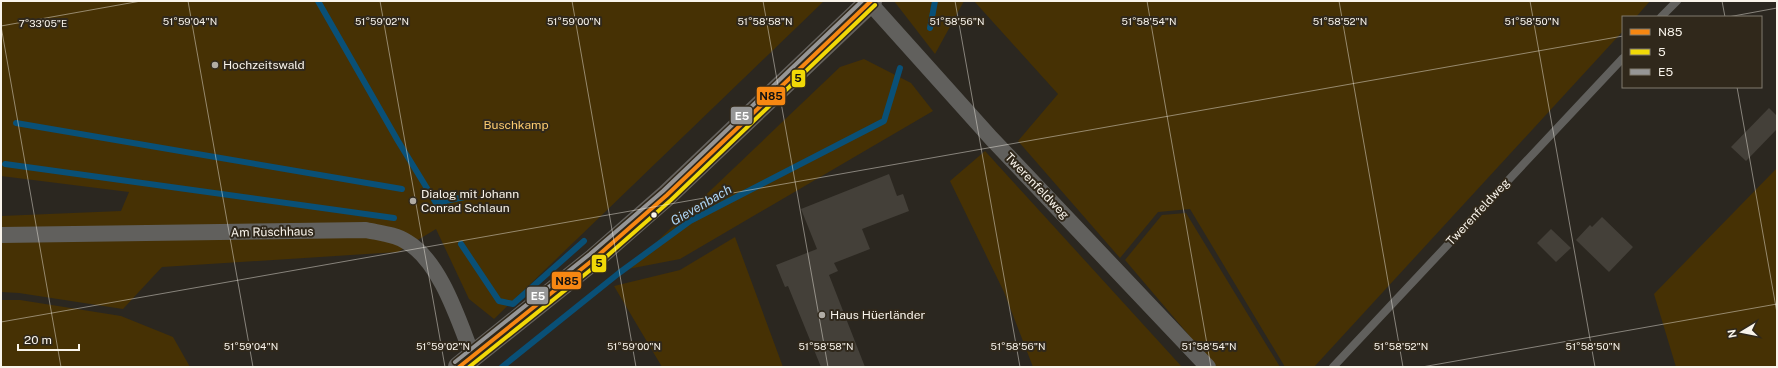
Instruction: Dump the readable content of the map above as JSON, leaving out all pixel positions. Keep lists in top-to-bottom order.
{
  "streets": {
    "street": ["Twerenfeldweg", "Am Rüschhaus"]
  },
  "water": ["Gievenbach"],
  "parks": ["Buschkamp"],
  "places": ["Hochzeitswald", "Dialog mit Johann Conrad Schlaun", "Haus Hüerländer"],
  "lines": ["transit line N85", "transit line E5", "transit line 5"],
  "legend": ["N85", "5", "E5"],
  "scale_bar": "20 m",
  "north": "left",
  "coordinates": [
    "51°59'04\"N",
    "51°59'02\"N",
    "51°59'00\"N",
    "51°58'58\"N",
    "51°58'56\"N",
    "51°58'54\"N",
    "51°58'52\"N",
    "51°58'50\"N",
    "7°33'05\"E"
  ]
}
